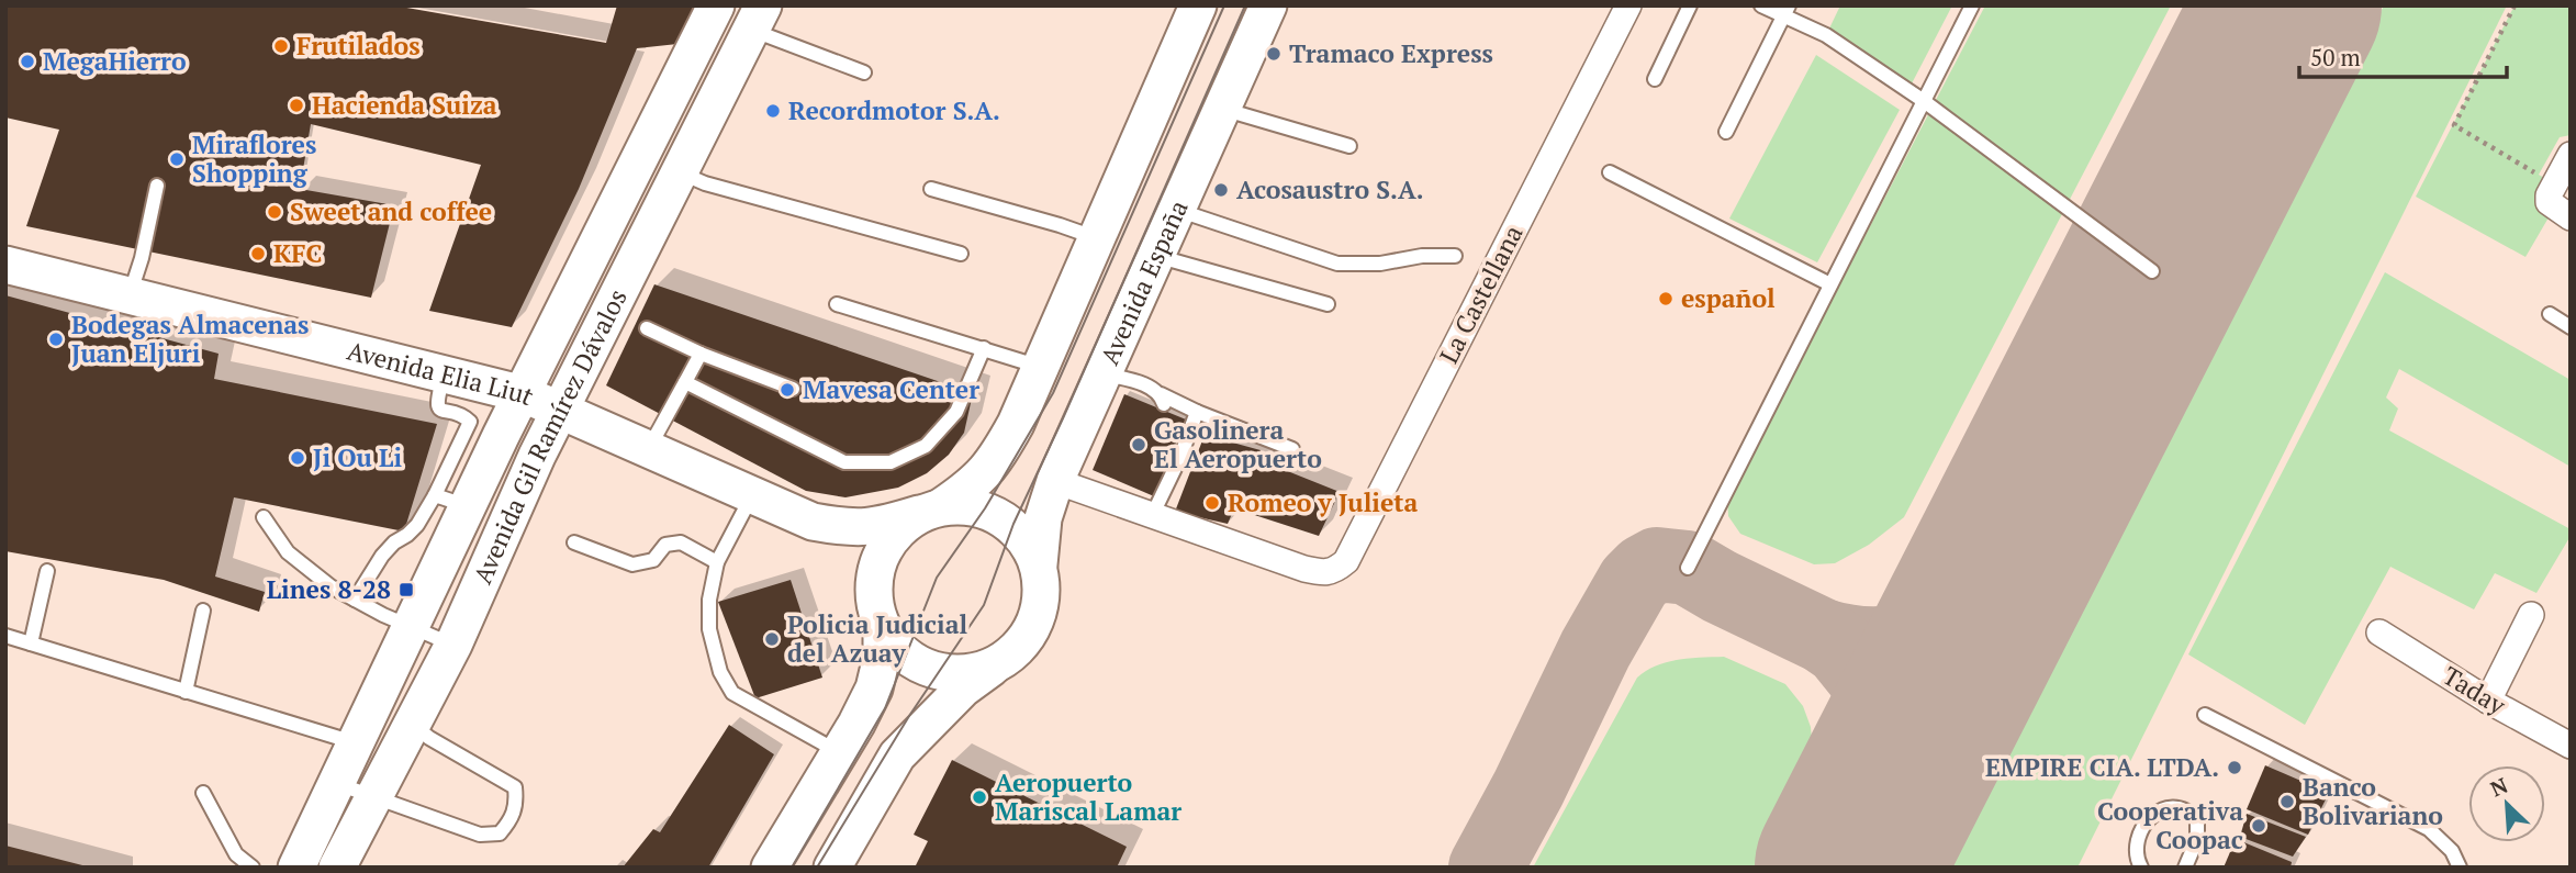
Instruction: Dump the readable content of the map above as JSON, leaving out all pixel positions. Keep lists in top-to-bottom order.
{
  "streets": {
    "main road": ["Avenida España", "Avenida Elia Liut", "Avenida Gil Ramírez Dávalos"],
    "street": ["La Castellana", "Taday"]
  },
  "crossings": [
    ["Avenida España", "Avenida Elia Liut"],
    ["Avenida Elia Liut", "Avenida Gil Ramírez Dávalos"]
  ],
  "places": {
    "other": [
      "Frutilados",
      "Tramaco Express",
      "MegaHierro",
      "Hacienda Suiza",
      "Recordmotor S.A.",
      "Miraflores Shopping",
      "Acosaustro S.A.",
      "Sweet and coffee",
      "KFC",
      "español",
      "Bodegas Almacenas Juan Eljuri",
      "Mavesa Center",
      "Gasolinera El Aeropuerto",
      "Ji Ou Li",
      "Romeo y Julieta",
      "Policia Judicial del Azuay",
      "EMPIRE CIA. LTDA.",
      "Aeropuerto Mariscal Lamar",
      "Banco Bolivariano",
      "Cooperativa Coopac"
    ],
    "transit": ["Lines 8-28"]
  },
  "scale_bar": "50 m",
  "north": "top left"
}
